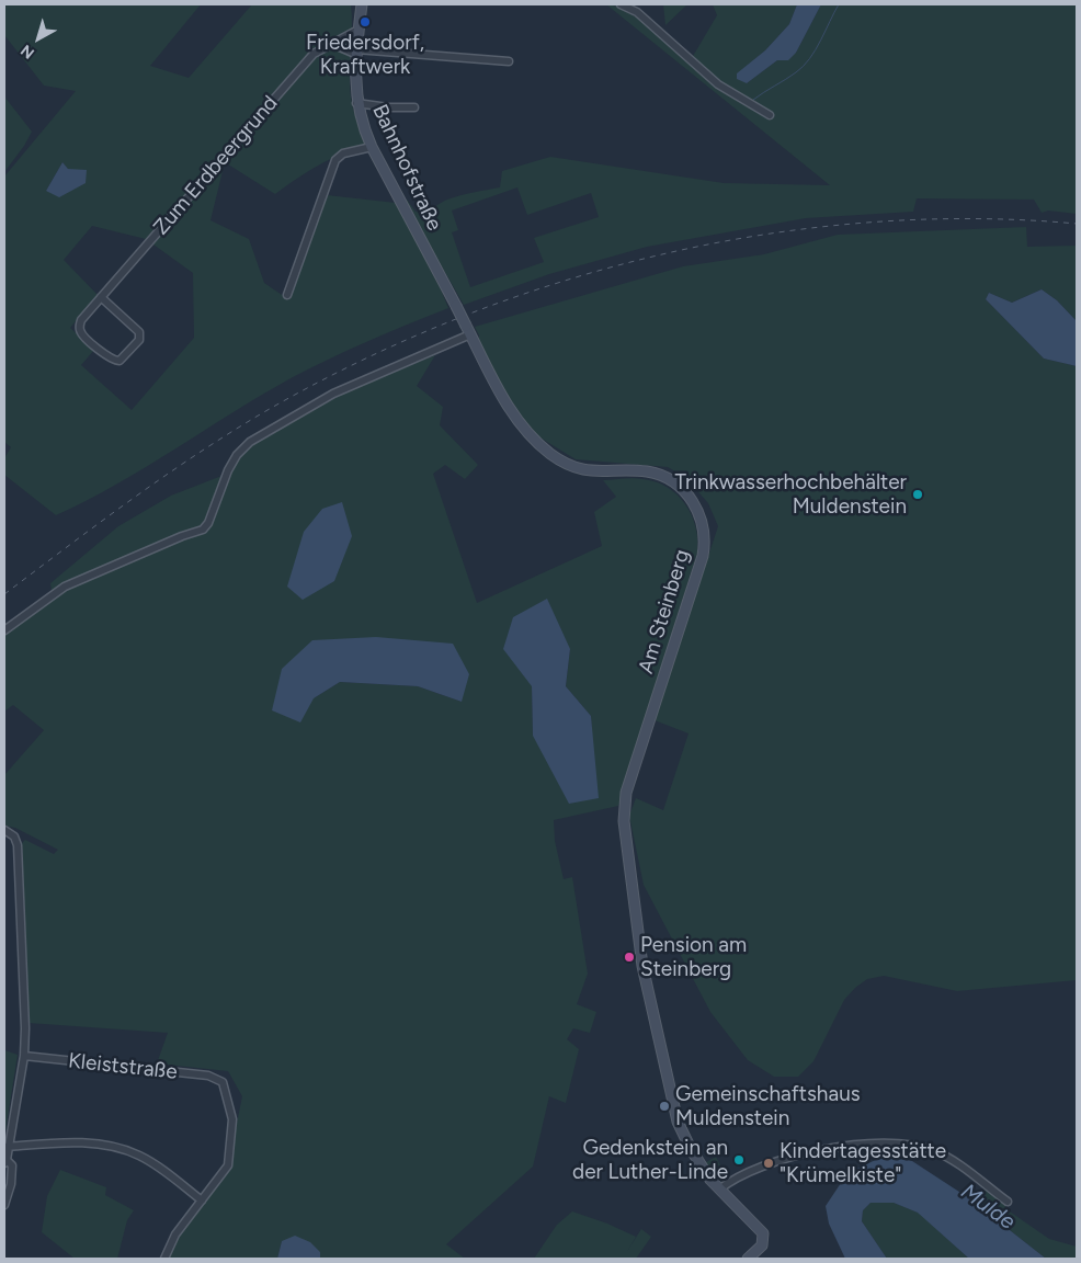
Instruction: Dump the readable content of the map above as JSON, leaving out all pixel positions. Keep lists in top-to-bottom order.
{
  "streets": {
    "main road": ["Bahnhofstraße", "Am Steinberg"],
    "street": ["Zum Erdbeergrund", "Kleiststraße"]
  },
  "crossings": [
    ["Zum Erdbeergrund", "Bahnhofstraße"],
    ["Bahnhofstraße", "Am Steinberg"]
  ],
  "water": ["Mulde"],
  "places": [
    "Friedersdorf, Kraftwerk",
    "Trinkwasserhochbehälter Muldenstein",
    "Pension am Steinberg",
    "Gemeinschaftshaus Muldenstein",
    "Gedenkstein an der Luther-Linde",
    "Kindertagesstätte \"Krümelkiste\""
  ],
  "north": "bottom left"
}
